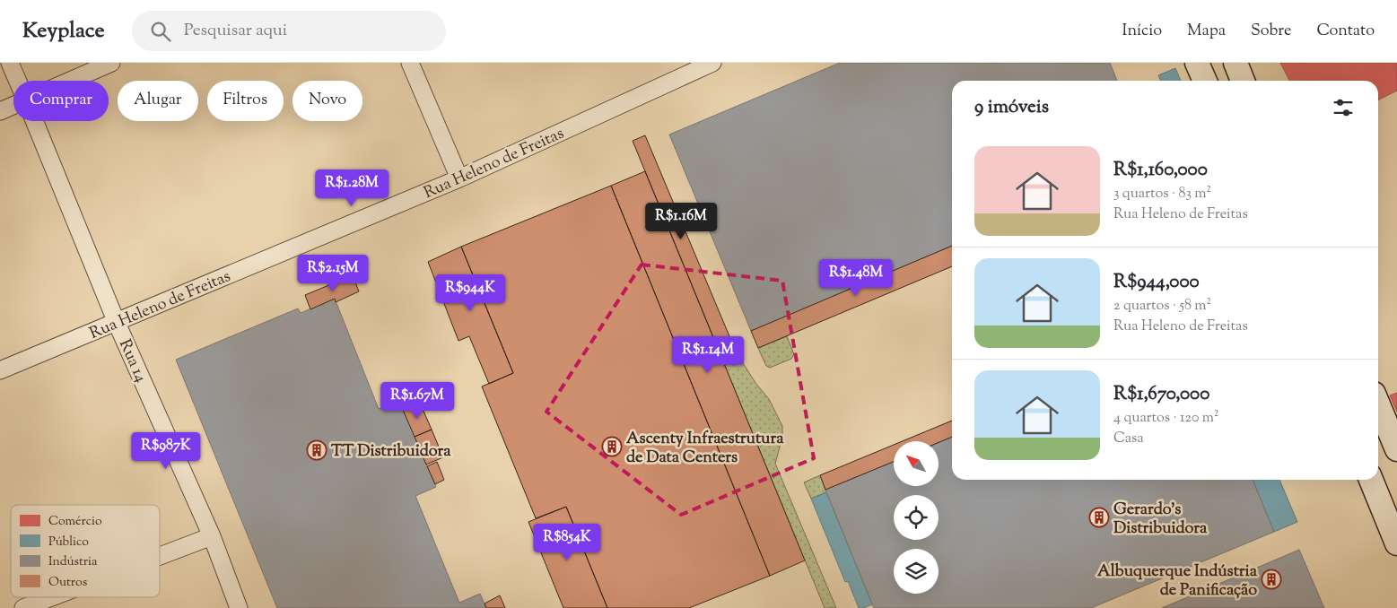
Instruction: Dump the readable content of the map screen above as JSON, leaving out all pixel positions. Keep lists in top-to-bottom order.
{
  "streets": {
    "street": ["Rua Heleno de Freitas", "Rua 14"]
  },
  "crossings": [
    ["Rua Heleno de Freitas", "Rua 14"]
  ],
  "places": {
    "building": [
      "Ascenty Infraestrutura de Data Centers",
      "TT Distribuidora",
      "Gerardo's Distribuidora",
      "Albuquerque Indústria de Panificação"
    ]
  },
  "legend": [
    "Comércio",
    "Público",
    "Indústria",
    "Outros"
  ],
  "north": "top left",
  "page": {
    "header": "Keyplace",
    "search": "Pesquisar aqui",
    "nav": [
      "Início",
      "Mapa",
      "Sobre",
      "Contato"
    ],
    "chip": [
      "Comprar",
      "Alugar",
      "Filtros",
      "Novo"
    ],
    "heading": "9 imóveis",
    "list": [
      {
        "name": "R$1,160,000",
        "note": "3 quartos · 83 m² · Rua Heleno de Freitas"
      },
      {
        "name": "R$944,000",
        "note": "2 quartos · 58 m² · Rua Heleno de Freitas"
      },
      {
        "name": "R$1,670,000",
        "note": "4 quartos · 120 m² · Casa"
      }
    ],
    "price": [
      "R$1.28M",
      "R$1.16M",
      "R$2.15M",
      "R$1.48M",
      "R$944K",
      "R$1.14M",
      "R$1.67M",
      "R$987K",
      "R$854K"
    ]
  }
}
